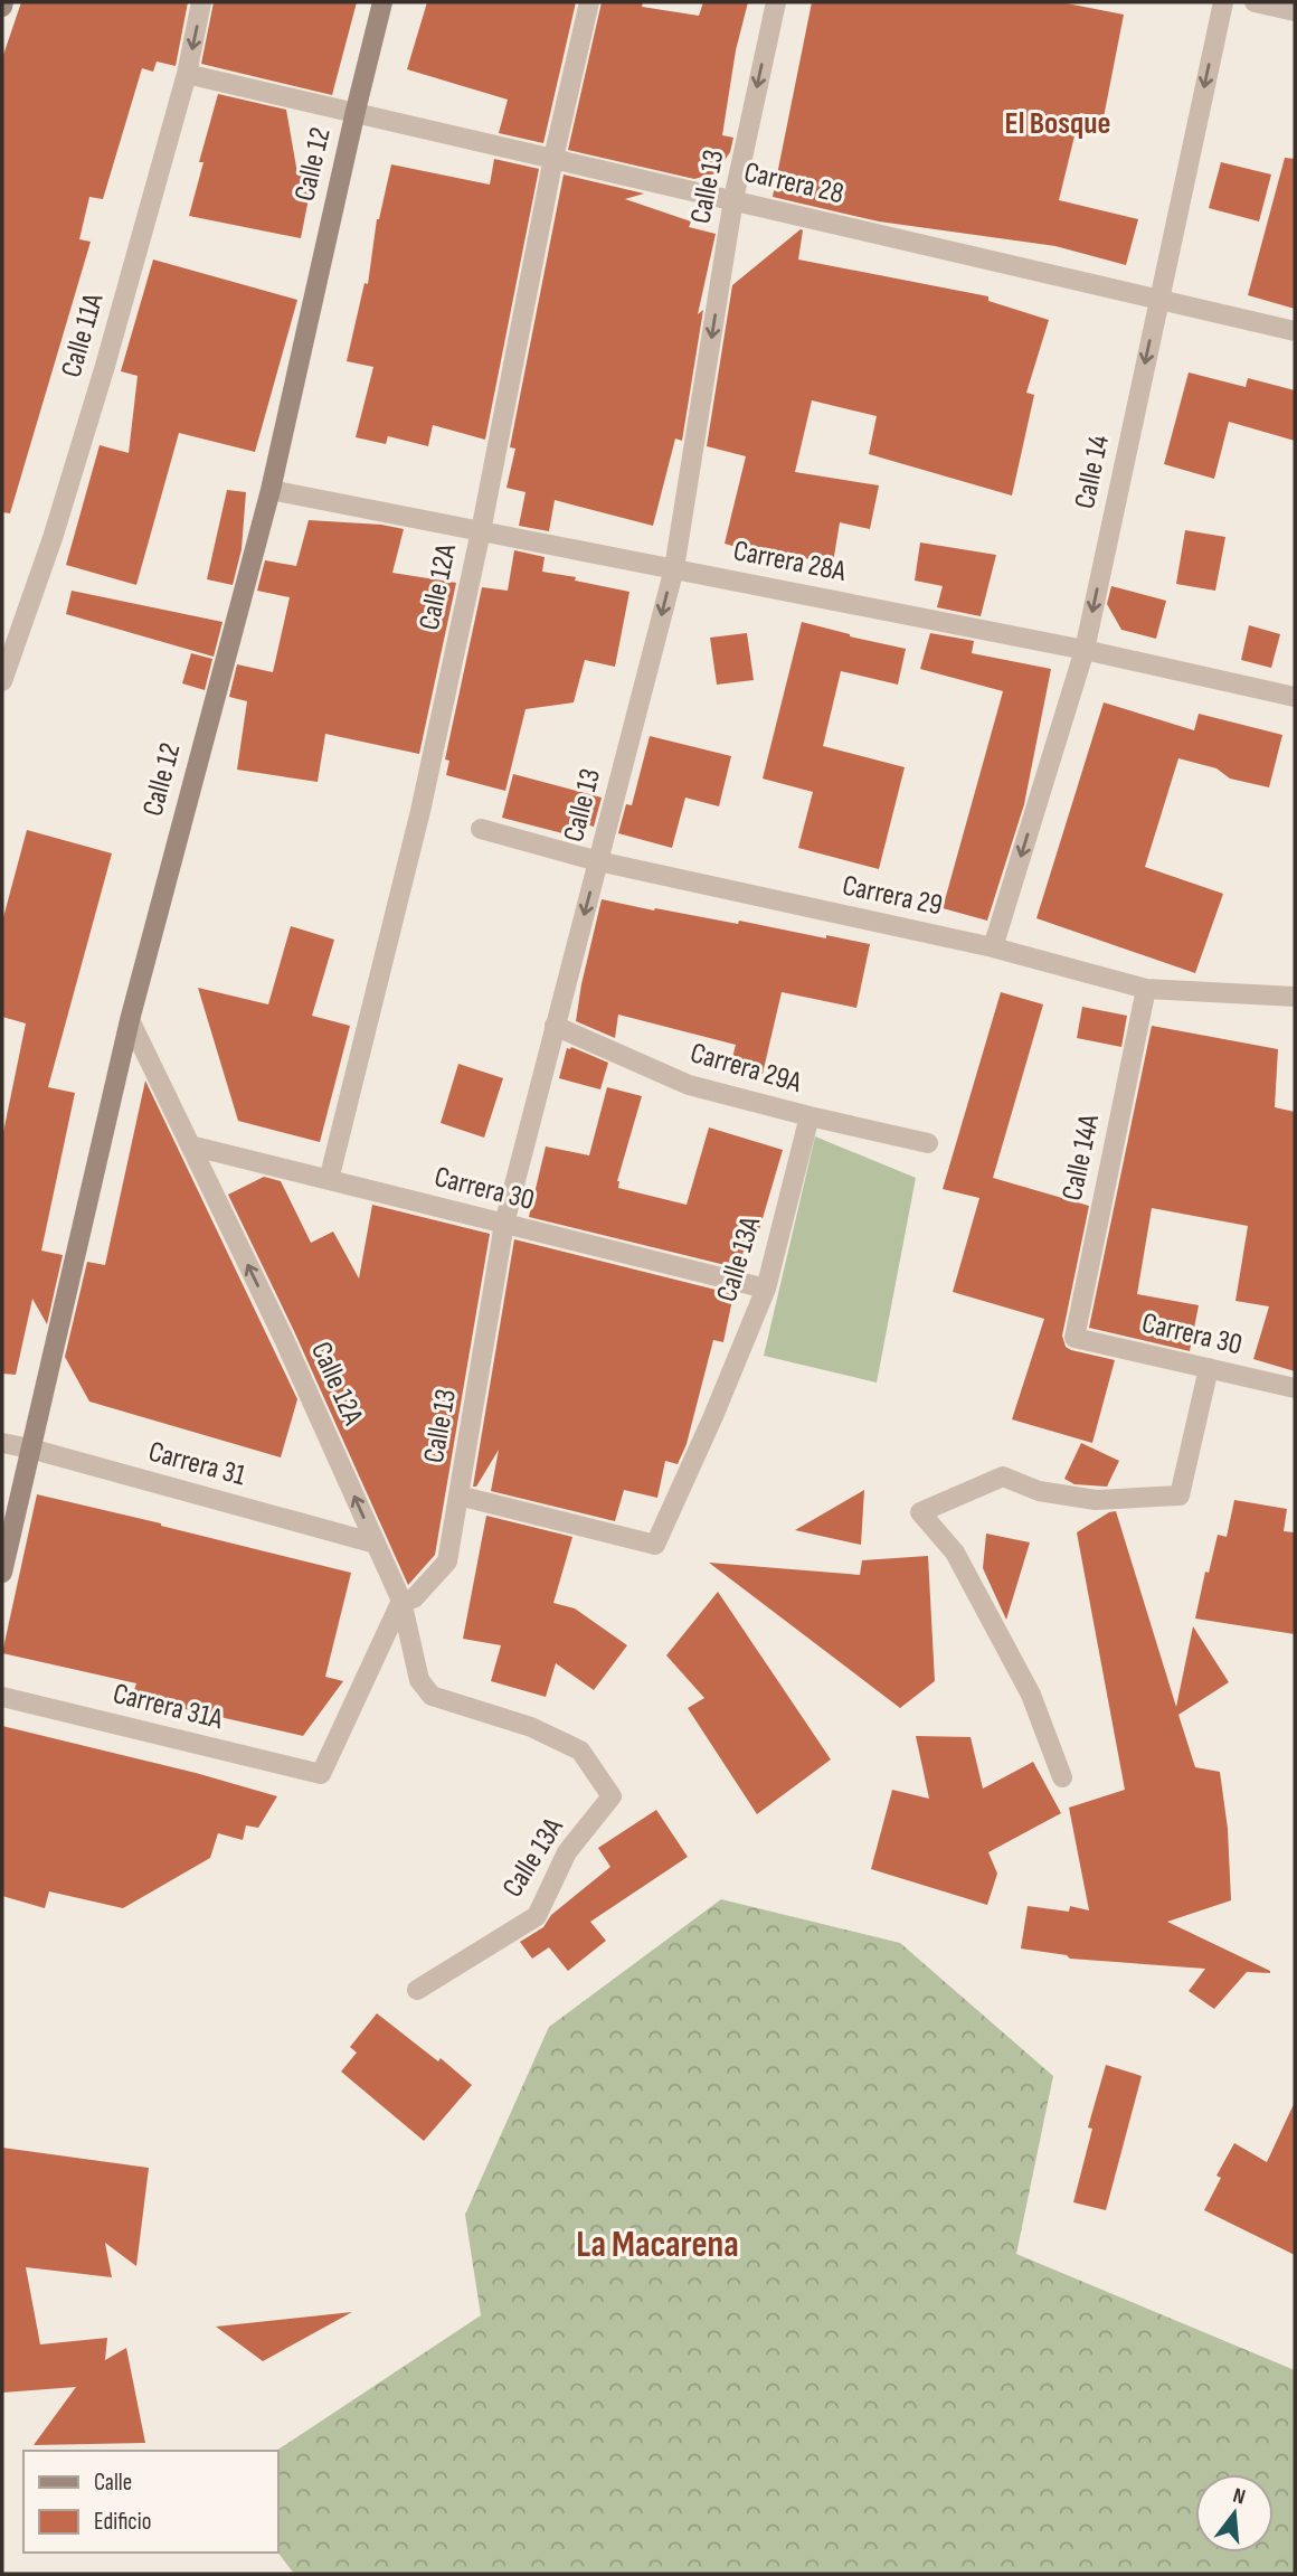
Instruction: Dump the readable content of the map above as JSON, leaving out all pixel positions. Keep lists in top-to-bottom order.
{
  "streets": {
    "street": [
      "Calle 12",
      "Carrera 28",
      "Calle 13",
      "Calle 11A",
      "Calle 14",
      "Carrera 28A",
      "Calle 12A",
      "Carrera 29",
      "Carrera 29A",
      "Calle 14A",
      "Carrera 30",
      "Calle 13A",
      "Carrera 31",
      "Carrera 31A"
    ]
  },
  "crossings": [
    ["Calle 12", "Carrera 28"],
    ["Calle 12", "Carrera 28A"],
    ["Calle 12", "Calle 12A"],
    ["Calle 12", "Carrera 31"],
    ["Carrera 28", "Calle 13"],
    ["Carrera 28", "Calle 11A"],
    ["Carrera 28", "Calle 14"],
    ["Carrera 28", "Calle 12A"],
    ["Calle 13", "Carrera 28A"],
    ["Calle 13", "Calle 12A"],
    ["Calle 13", "Carrera 29"],
    ["Calle 13", "Carrera 29A"],
    ["Calle 13", "Carrera 30"],
    ["Calle 13", "Calle 13A"],
    ["Calle 13", "Carrera 31A"],
    ["Calle 14", "Carrera 28A"],
    ["Calle 14", "Carrera 29"],
    ["Carrera 28A", "Calle 12A"],
    ["Calle 12A", "Carrera 30"],
    ["Calle 12A", "Calle 13A"],
    ["Calle 12A", "Carrera 31"],
    ["Calle 12A", "Carrera 31A"],
    ["Carrera 29", "Calle 14A"],
    ["Carrera 29A", "Calle 13A"],
    ["Calle 14A", "Carrera 30"],
    ["Carrera 30", "Calle 13A"],
    ["Calle 13A", "Carrera 31A"]
  ],
  "one_way": ["Calle 13", "Calle 14"],
  "districts": ["El Bosque", "La Macarena"],
  "legend": ["Calle", "Edificio"],
  "north": "top"
}
